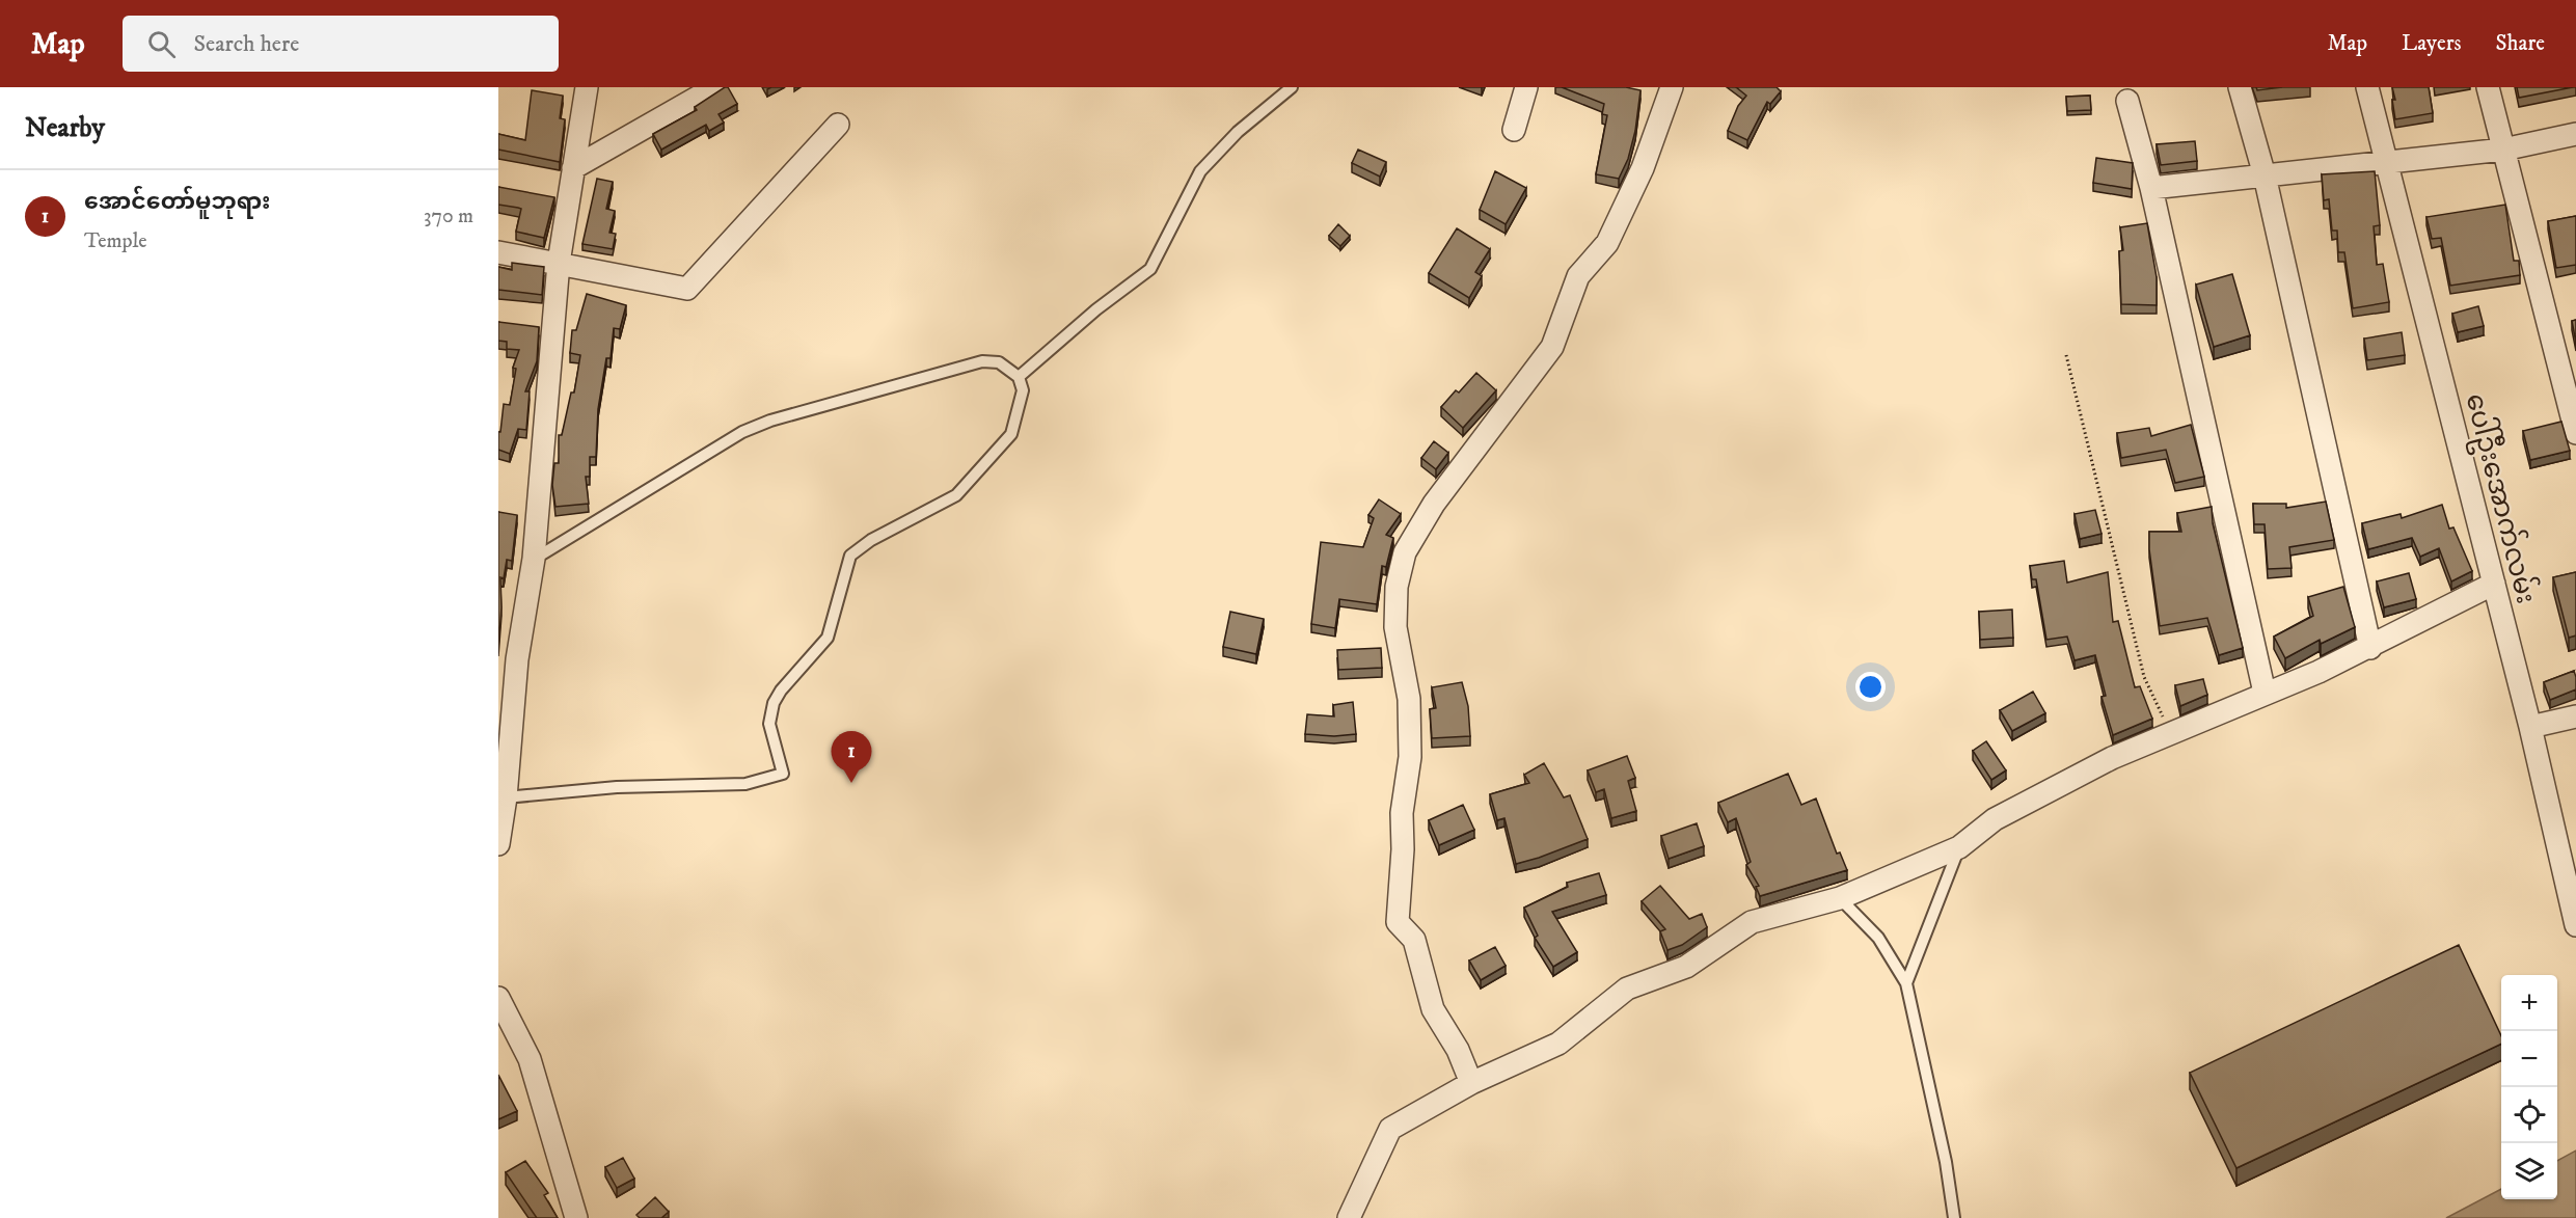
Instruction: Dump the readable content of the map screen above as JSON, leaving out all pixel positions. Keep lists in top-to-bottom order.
{
  "streets": {
    "street": ["ပေါ်ဦးအောက်လမ်း"]
  },
  "page": {
    "header": "Map",
    "search": "Search here",
    "nav": ["Map", "Layers", "Share"],
    "heading": "Nearby",
    "list": [
      {
        "mark": "1",
        "name": "အောင်တော်မူဘုရား",
        "note": "Temple",
        "value": "370 m"
      }
    ],
    "pins": "1",
    "map_buttons": ["+", "−"]
  }
}
